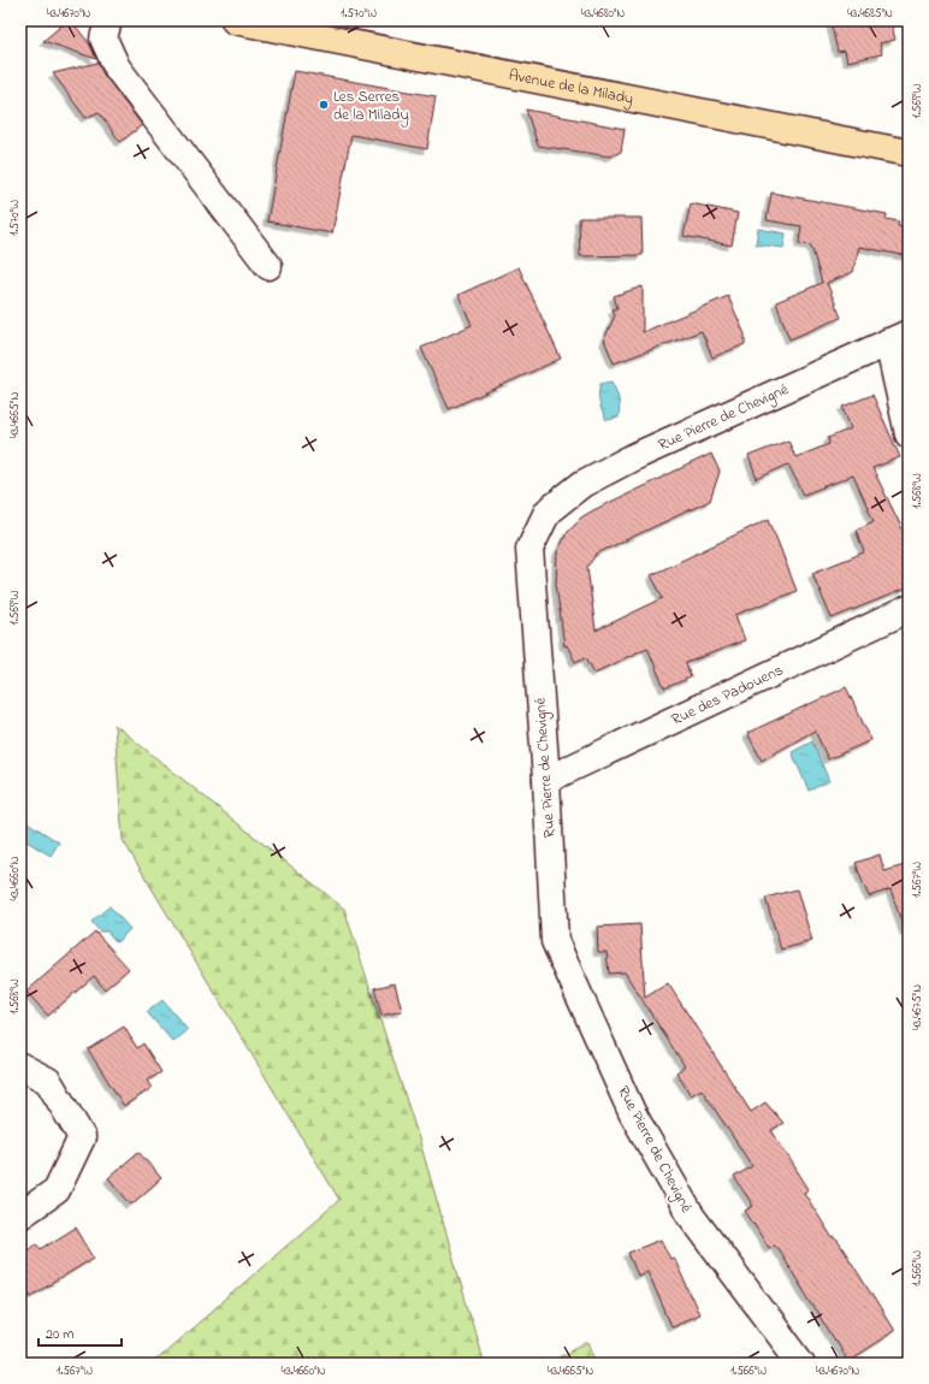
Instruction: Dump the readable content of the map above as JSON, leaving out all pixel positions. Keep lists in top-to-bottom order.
{
  "streets": {
    "main road": ["Avenue de la Milady"],
    "street": ["Rue Pierre de Chevigné", "Rue des Padouens"]
  },
  "crossings": [
    ["Rue Pierre de Chevigné", "Rue des Padouens"]
  ],
  "places": ["Les Serres de la Milady"],
  "scale_bar": "20 m",
  "coordinates": [
    "43.4670°N",
    "1.570°W",
    "43.4680°N",
    "43.4685°N",
    "1.569°W",
    "43.4665°N",
    "1.568°W",
    "43.4660°N",
    "1.567°W",
    "43.4675°N",
    "1.566°W"
  ]
}
